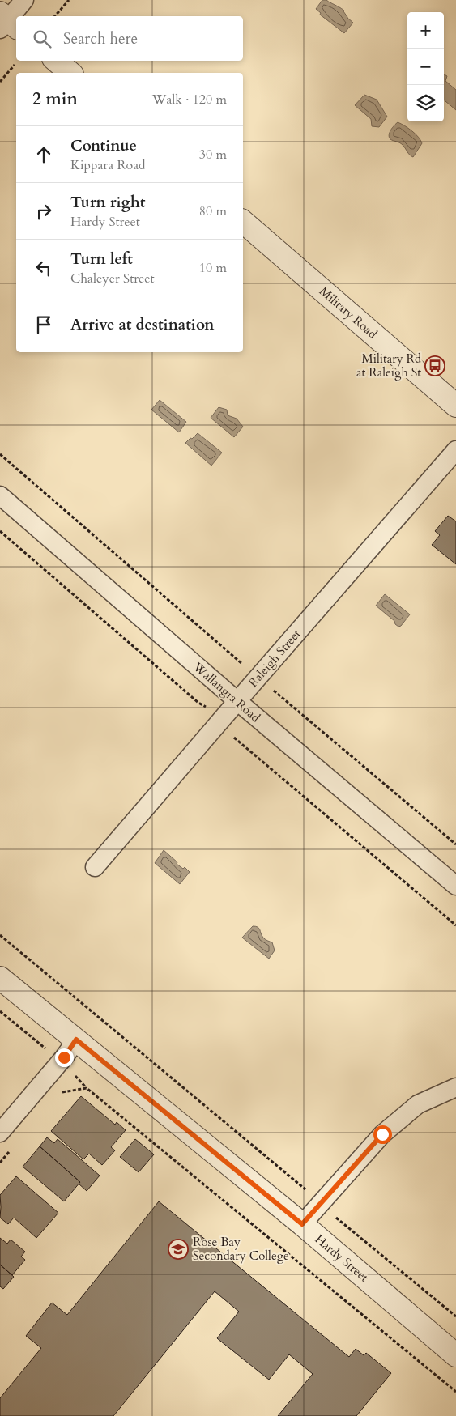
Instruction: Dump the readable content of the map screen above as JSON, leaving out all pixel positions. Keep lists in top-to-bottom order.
{
  "streets": {
    "street": [
      "Military Road",
      "Raleigh Street",
      "Wallangra Road",
      "Hardy Street"
    ]
  },
  "crossings": [
    ["Raleigh Street", "Wallangra Road"]
  ],
  "places": {
    "bus stop": ["Military Rd at Raleigh St"],
    "school or university": ["Rose Bay Secondary College"]
  },
  "page": {
    "map_buttons": ["+", "−"],
    "search": "Search here",
    "heading": ["2 min", "Walk · 120 m"],
    "list": [
      ["Continue", "Kippara Road", "30 m"],
      ["Turn right", "Hardy Street", "80 m"],
      ["Turn left", "Chaleyer Street", "10 m"],
      "Arrive at destination"
    ]
  }
}
